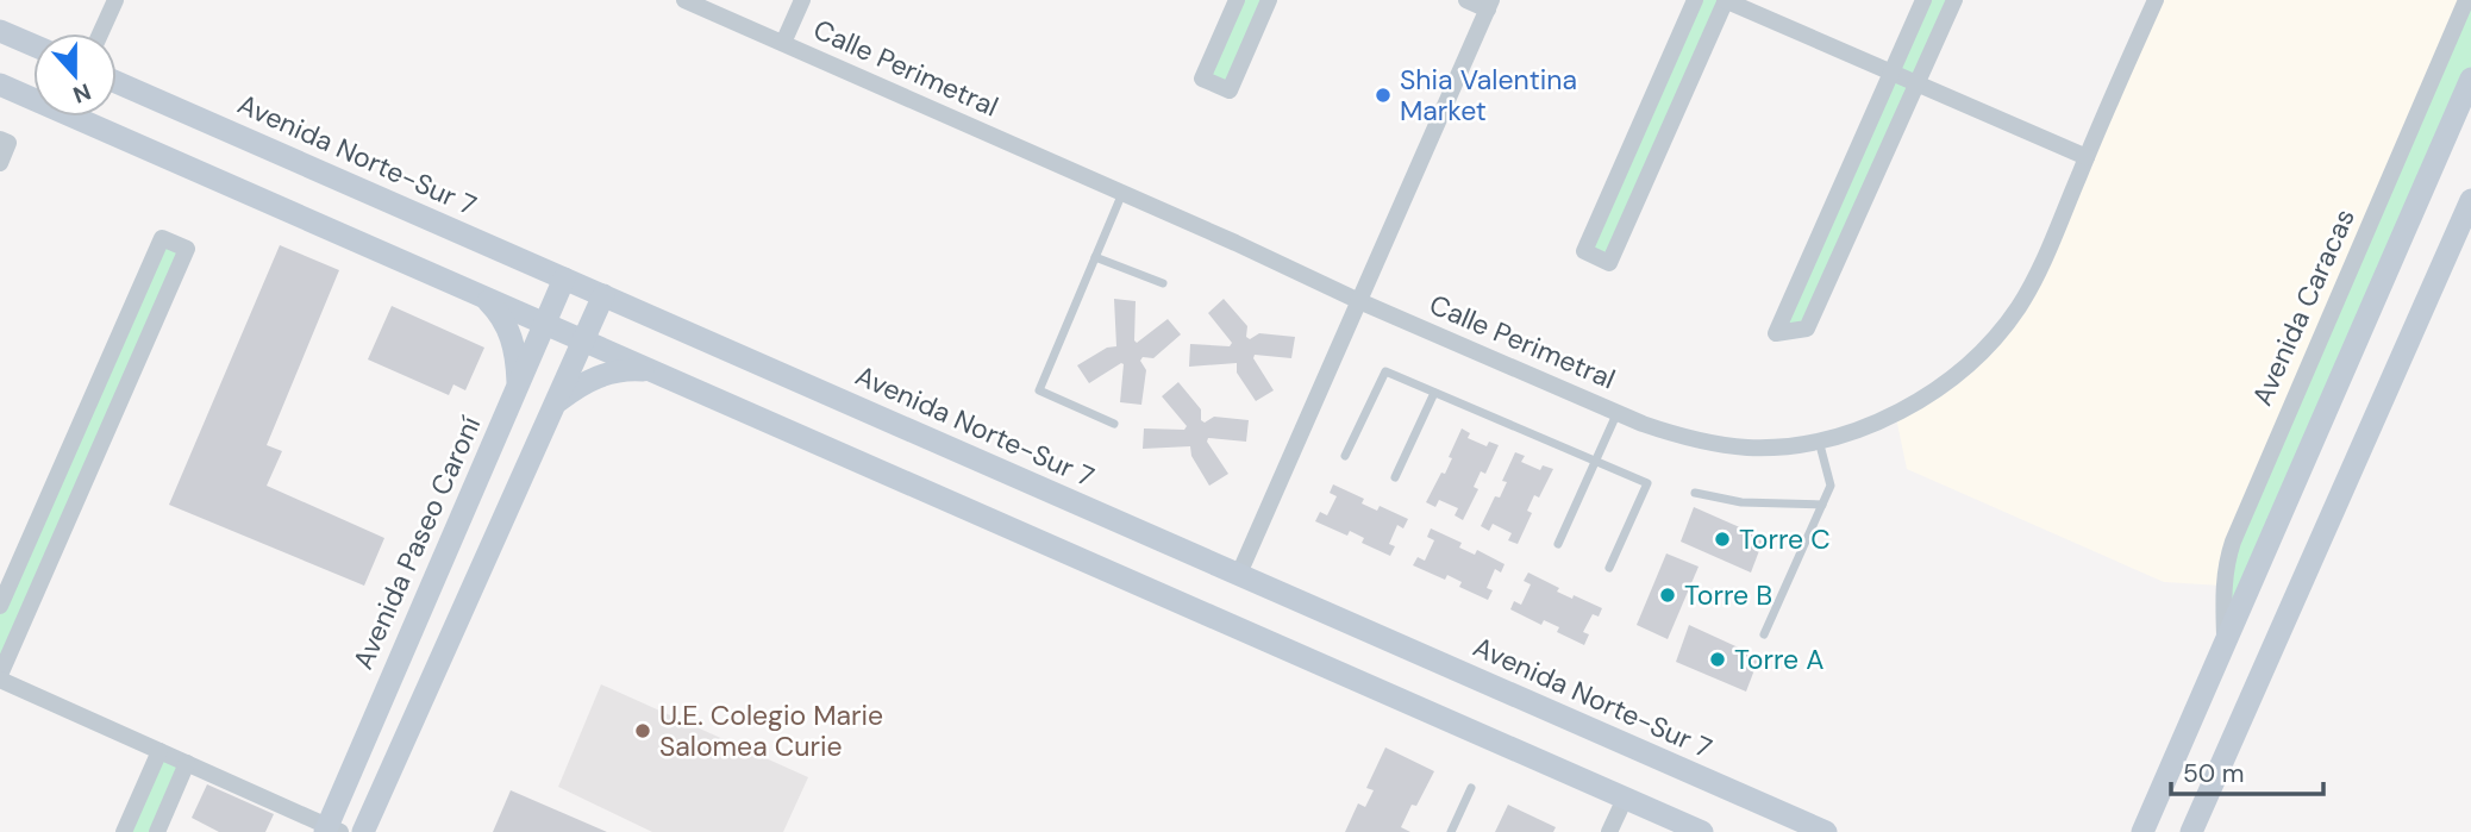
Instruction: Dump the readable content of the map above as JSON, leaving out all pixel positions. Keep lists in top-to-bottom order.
{
  "streets": {
    "main road": ["Avenida Norte-Sur 7", "Avenida Caracas", "Avenida Paseo Caroní"],
    "street": ["Calle Perimetral"]
  },
  "crossings": [
    ["Avenida Norte-Sur 7", "Avenida Paseo Caroní"]
  ],
  "places": [
    "Shia Valentina Market",
    "Torre C",
    "Torre B",
    "Torre A",
    "U.E. Colegio Marie Salomea Curie"
  ],
  "scale_bar": "50 m",
  "north": "bottom"
}
